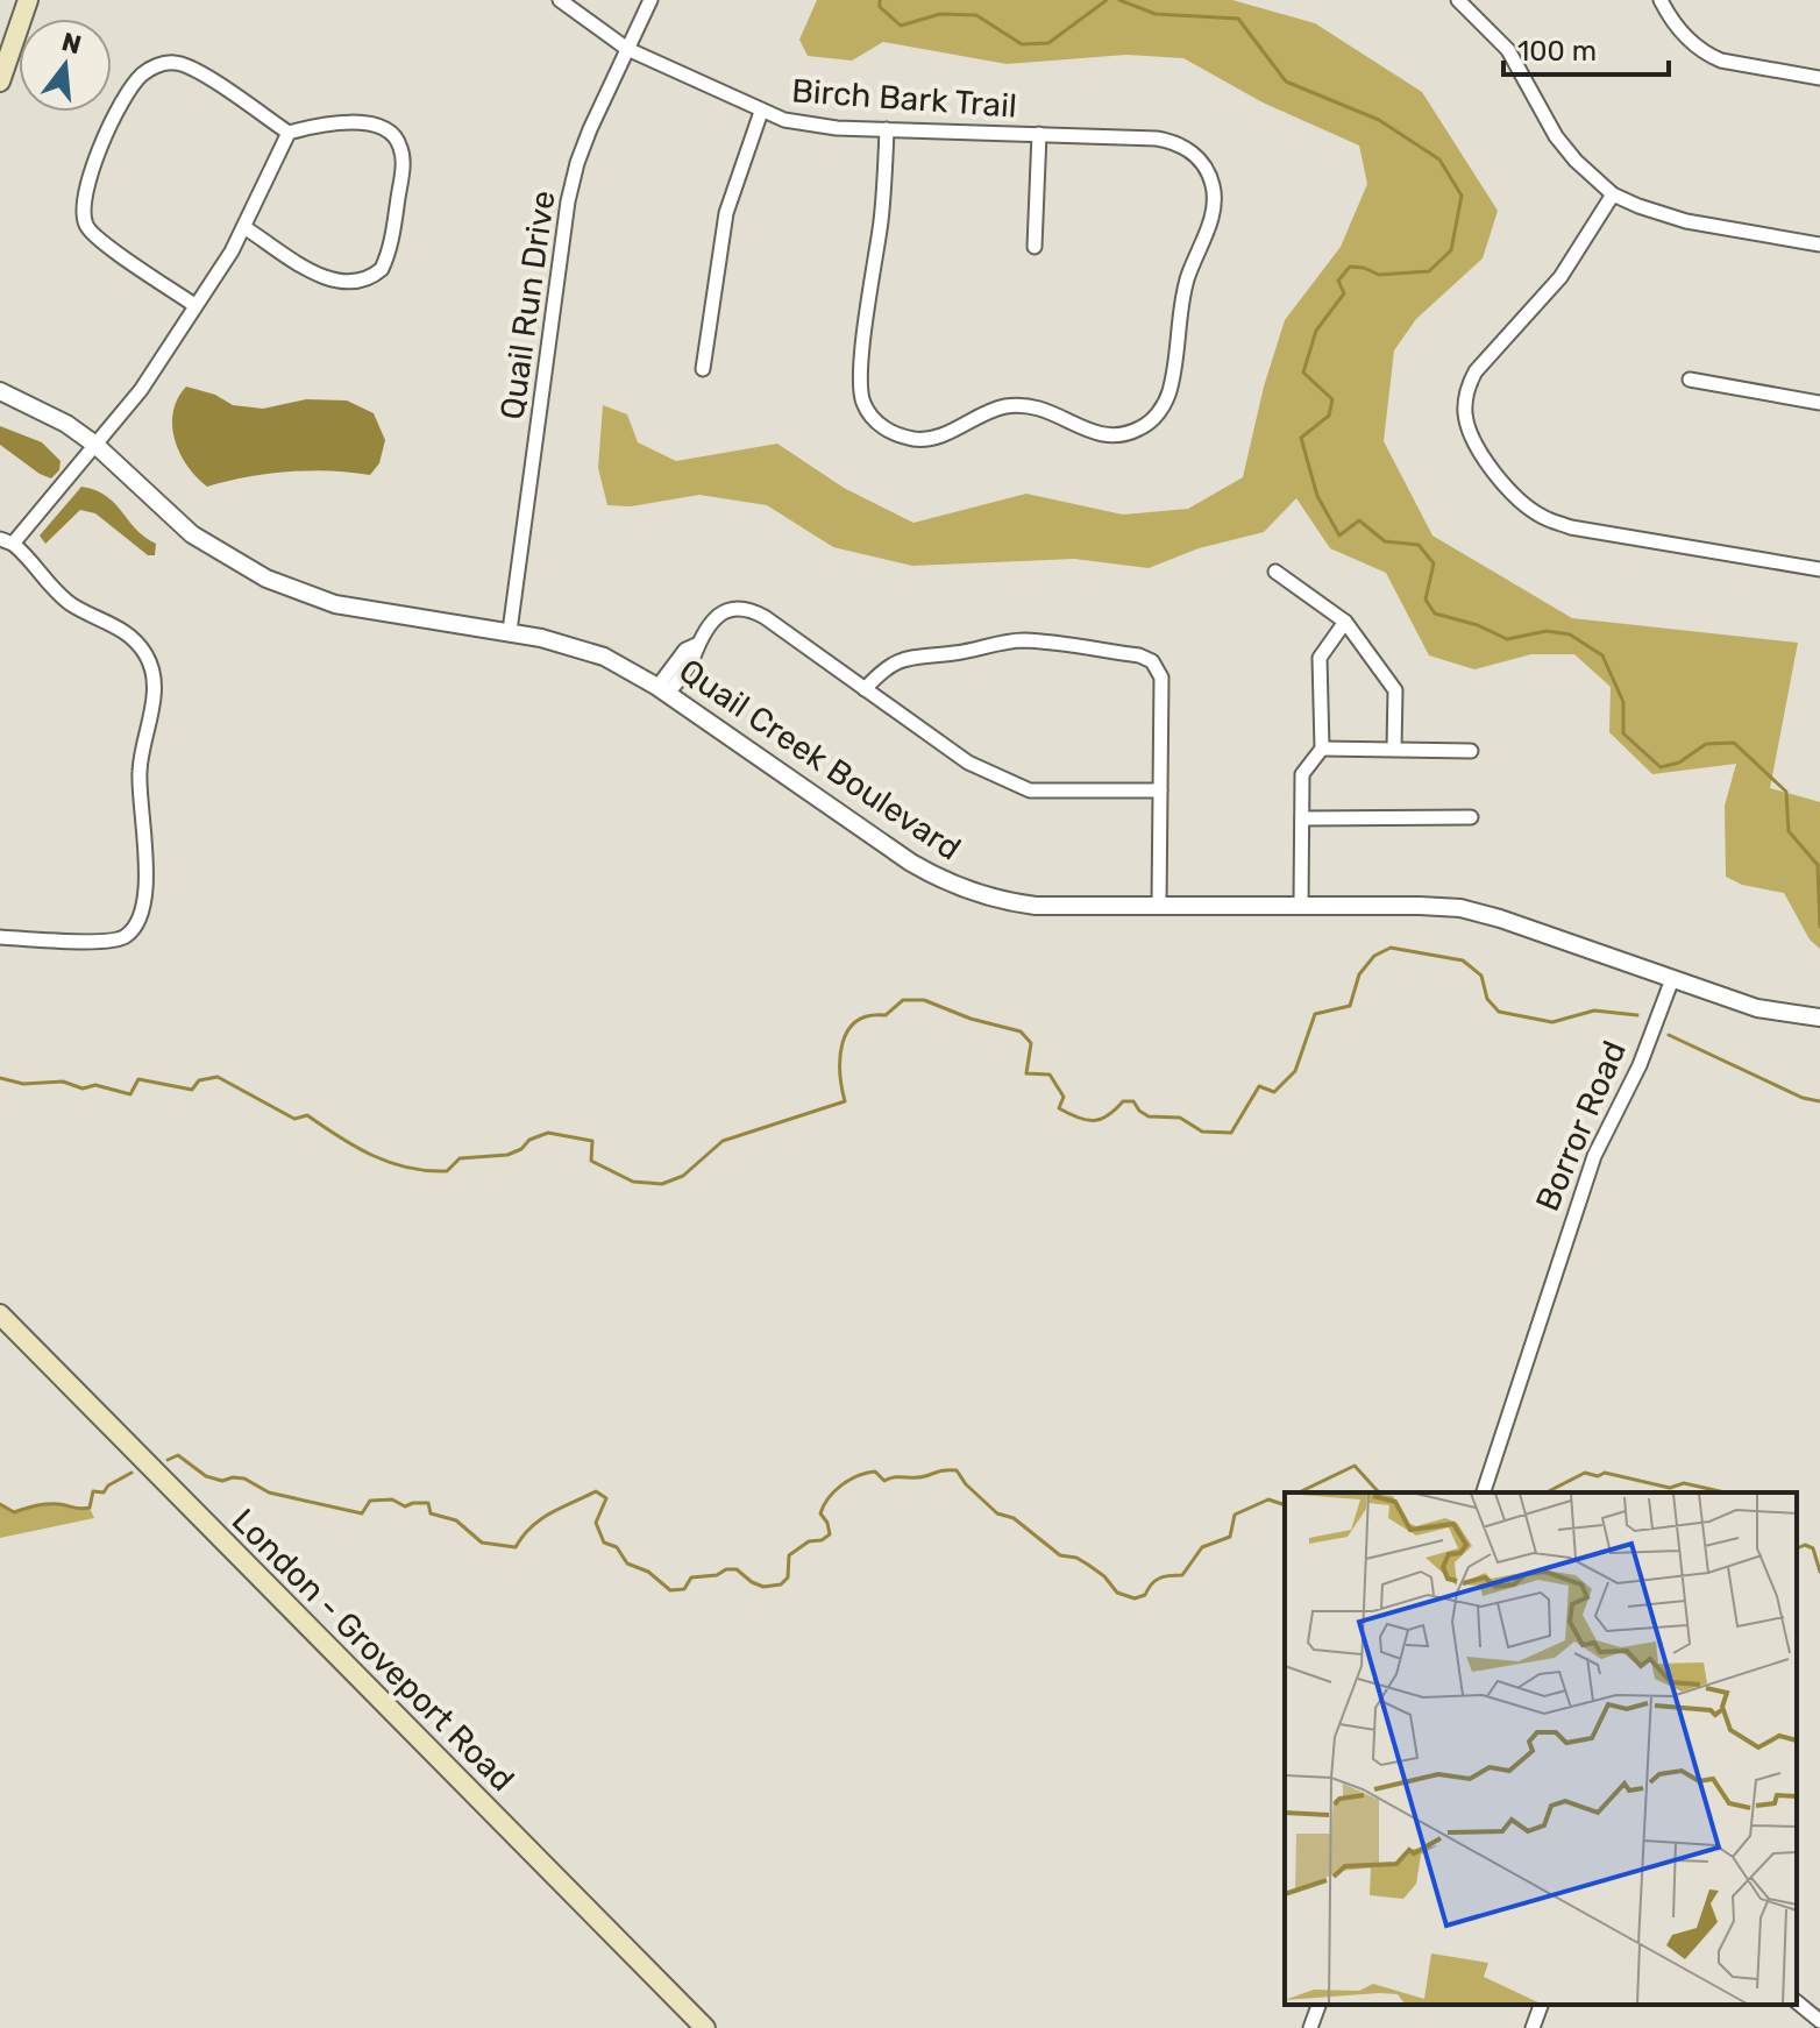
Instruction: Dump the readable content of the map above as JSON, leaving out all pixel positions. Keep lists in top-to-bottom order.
{
  "streets": {
    "main road": ["London - Groveport Road"],
    "street": [
      "Birch Bark Trail",
      "Quail Run Drive",
      "Quail Creek Boulevard",
      "Borror Road"
    ]
  },
  "crossings": [
    ["Birch Bark Trail", "Quail Run Drive"],
    ["Quail Run Drive", "Quail Creek Boulevard"],
    ["Quail Creek Boulevard", "Borror Road"]
  ],
  "scale_bar": "100 m",
  "north": "top"
}
